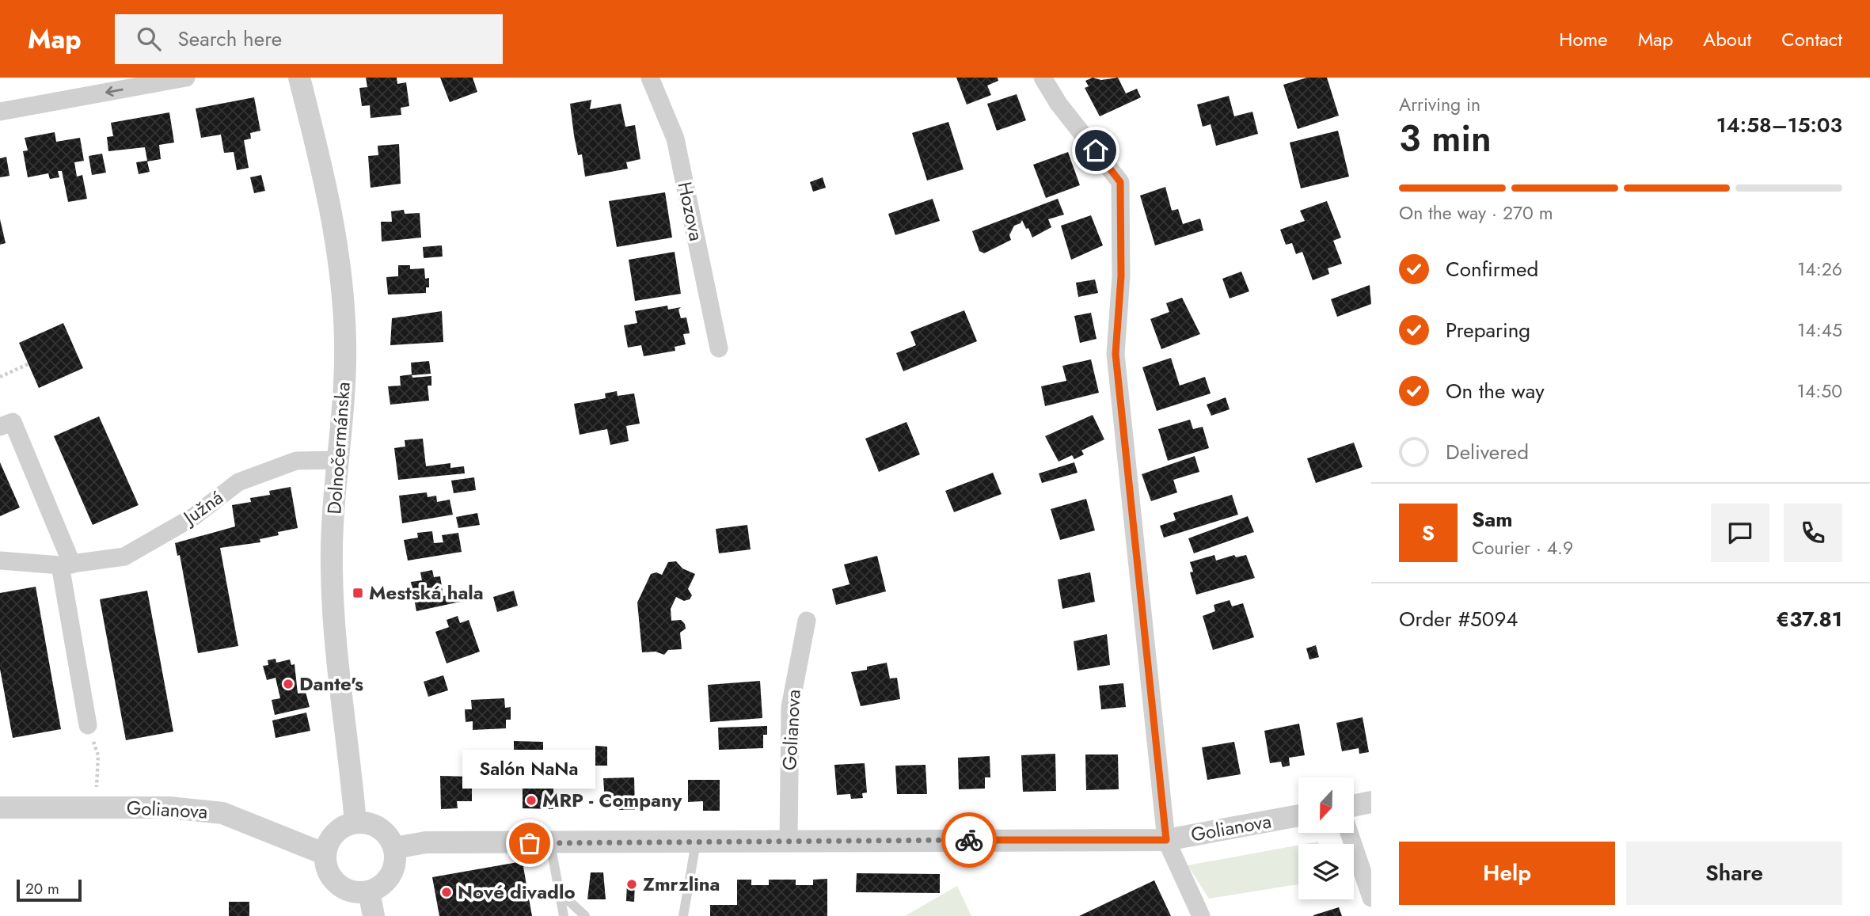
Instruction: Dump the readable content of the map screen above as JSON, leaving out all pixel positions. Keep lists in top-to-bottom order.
{
  "streets": {
    "street": [
      "Hozova",
      "Dolnočermánska",
      "Južná",
      "Golianova"
    ]
  },
  "crossings": [
    ["Dolnočermánska", "Južná"],
    ["Dolnočermánska", "Golianova"]
  ],
  "places": {
    "transit": ["Mestská hala"],
    "other": [
      "Dante's",
      "MRP - Company",
      "Salón NaNa",
      "Zmrzlina",
      "Nové divadlo"
    ]
  },
  "scale_bar": "20 m",
  "north": "bottom",
  "page": {
    "header": "Map",
    "search": "Search here",
    "nav": [
      "Home",
      "Map",
      "About",
      "Contact"
    ],
    "heading": ["3 min", "Arriving in", "14:58–15:03"],
    "panel": [
      "Sam",
      "Courier · 4.9",
      "Order #5094",
      "€37.81"
    ],
    "bar": "On the way · 270 m",
    "list": [
      ["Confirmed", "14:26"],
      ["Preparing", "14:45"],
      ["On the way", "14:50"],
      "Delivered"
    ],
    "round": "S",
    "bubble": "Salón NaNa",
    "buttons": ["Help", "Share"],
    "scale": "20 m"
  }
}
